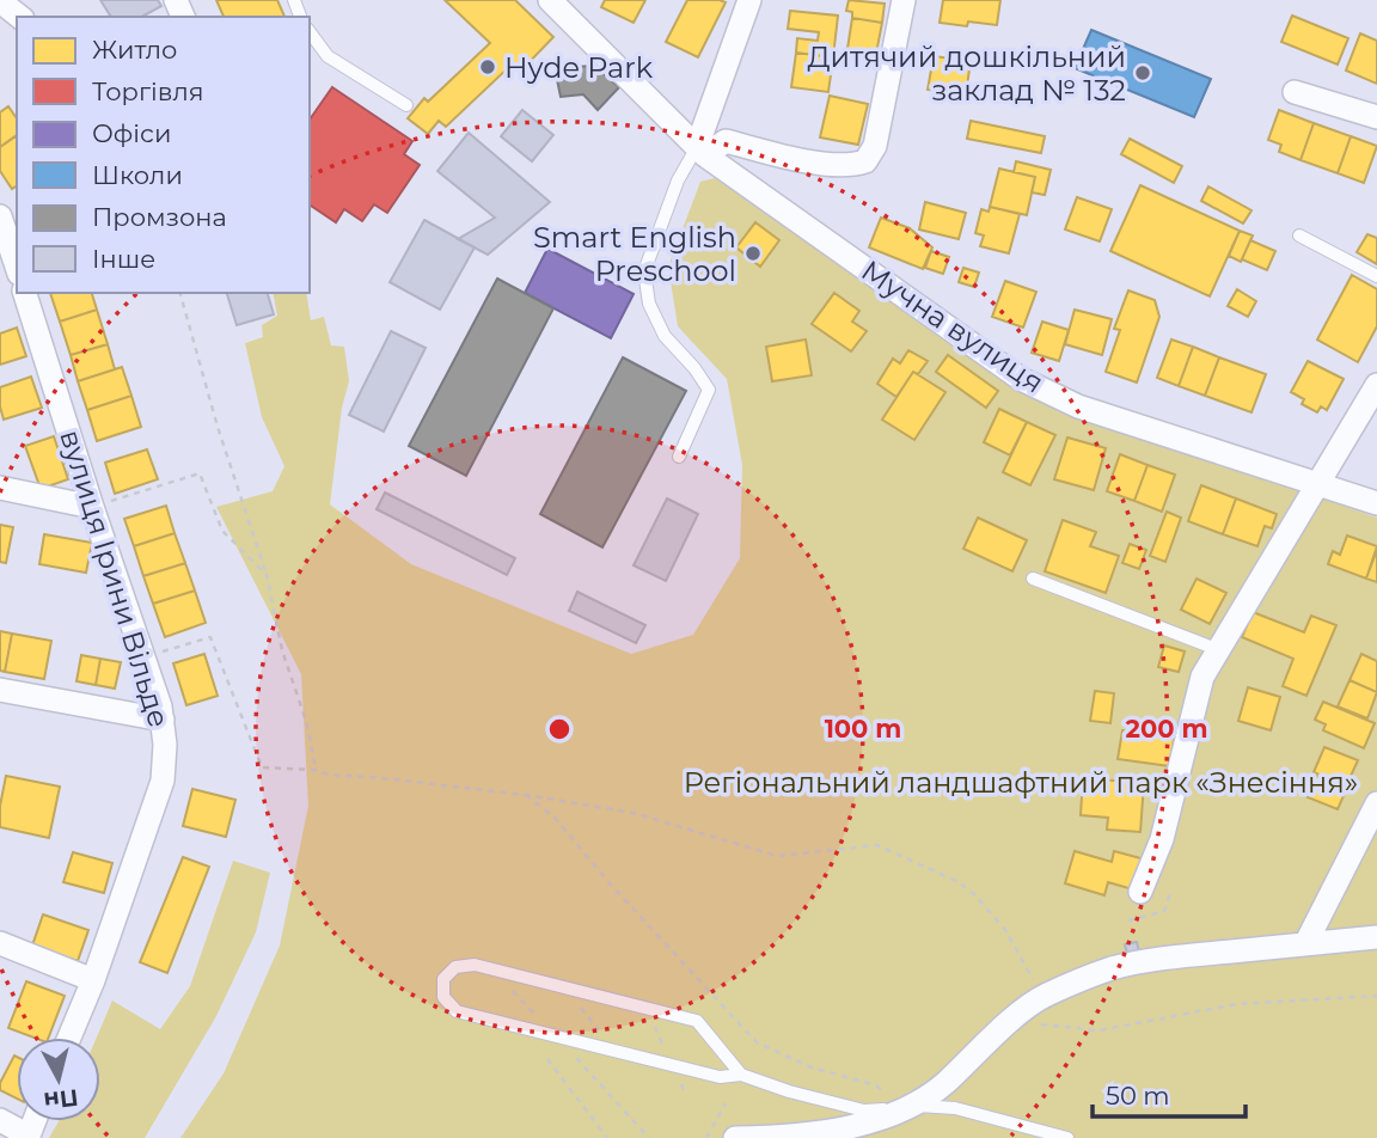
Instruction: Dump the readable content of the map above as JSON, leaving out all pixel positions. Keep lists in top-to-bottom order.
{
  "streets": {
    "street": ["Мучна вулиця", "вулиця Ірини Вільде"]
  },
  "parks": ["Регіональний ландшафтний парк «Знесіння»"],
  "places": ["Hyde Park", "Дитячий дошкільний заклад № 132", "Smart English Preschool"],
  "legend": [
    "Житло",
    "Торгівля",
    "Офіси",
    "Школи",
    "Промзона",
    "Інше"
  ],
  "scale_bar": "50 m",
  "north": "bottom",
  "rings": ["100 m", "200 m"]
}
